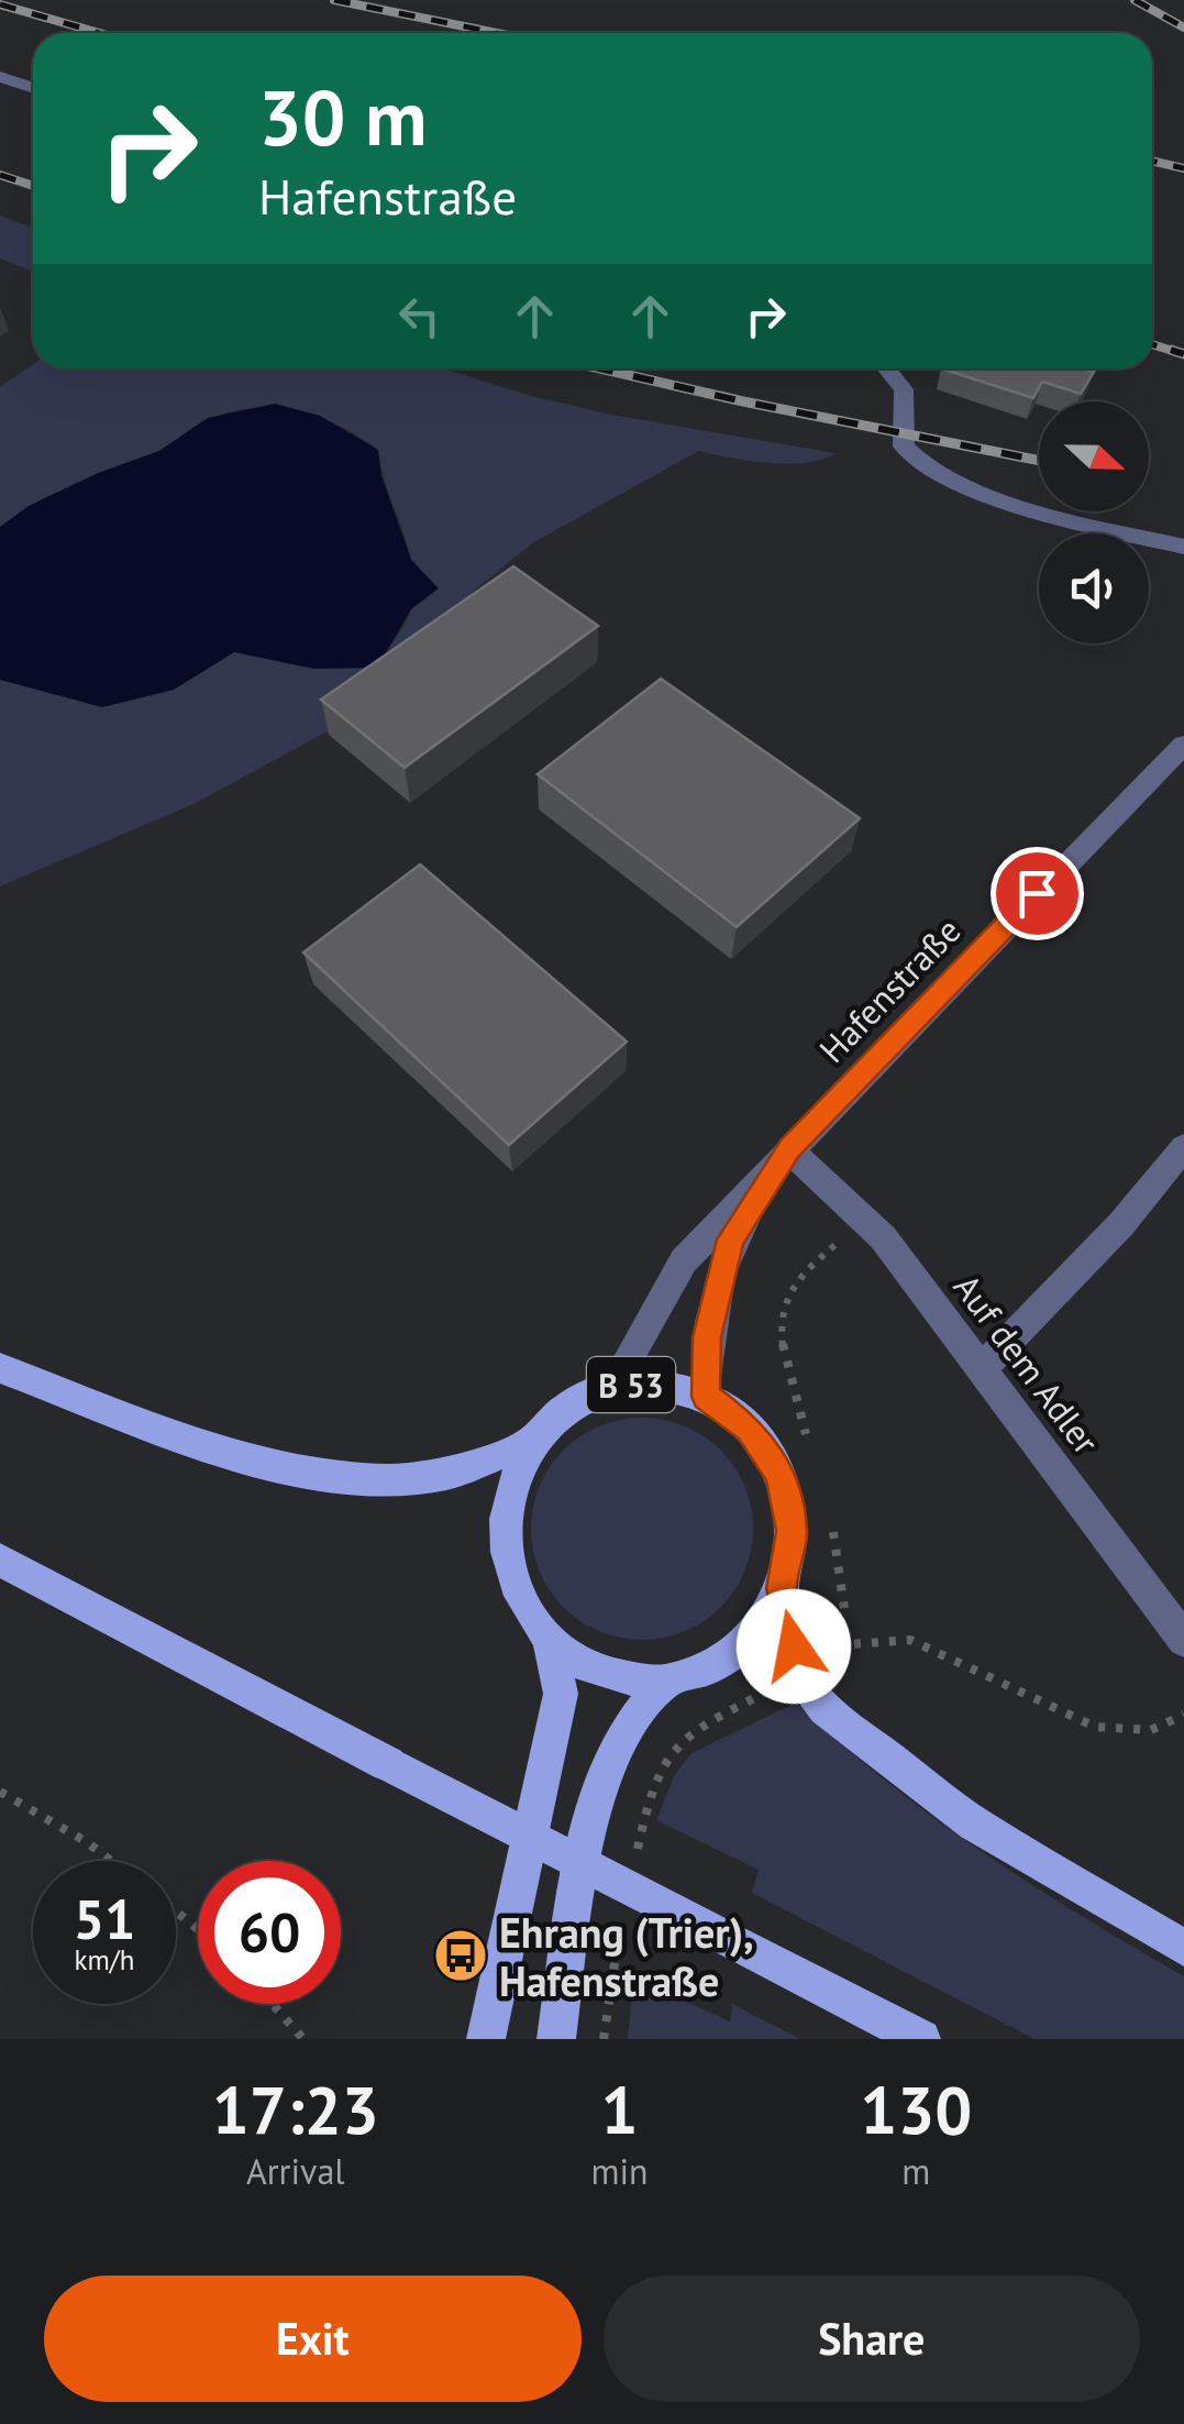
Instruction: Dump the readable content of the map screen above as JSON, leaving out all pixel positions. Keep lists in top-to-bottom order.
{
  "streets": {
    "main road": ["B 53"],
    "street": ["Hafenstraße", "Auf dem Adler"]
  },
  "crossings": [
    ["Hafenstraße", "Auf dem Adler"],
    ["Hafenstraße", "B 53"]
  ],
  "places": {
    "bus stop": ["Ehrang (Trier), Hafenstraße"]
  },
  "north": "right",
  "page": {
    "turn": ["30 m", "Hafenstraße"],
    "speed": "51 km/h",
    "limit": "60",
    "eta": [
      "17:23",
      "Arrival",
      "1",
      "min",
      "130",
      "m"
    ],
    "buttons": ["Exit", "Share"]
  }
}
